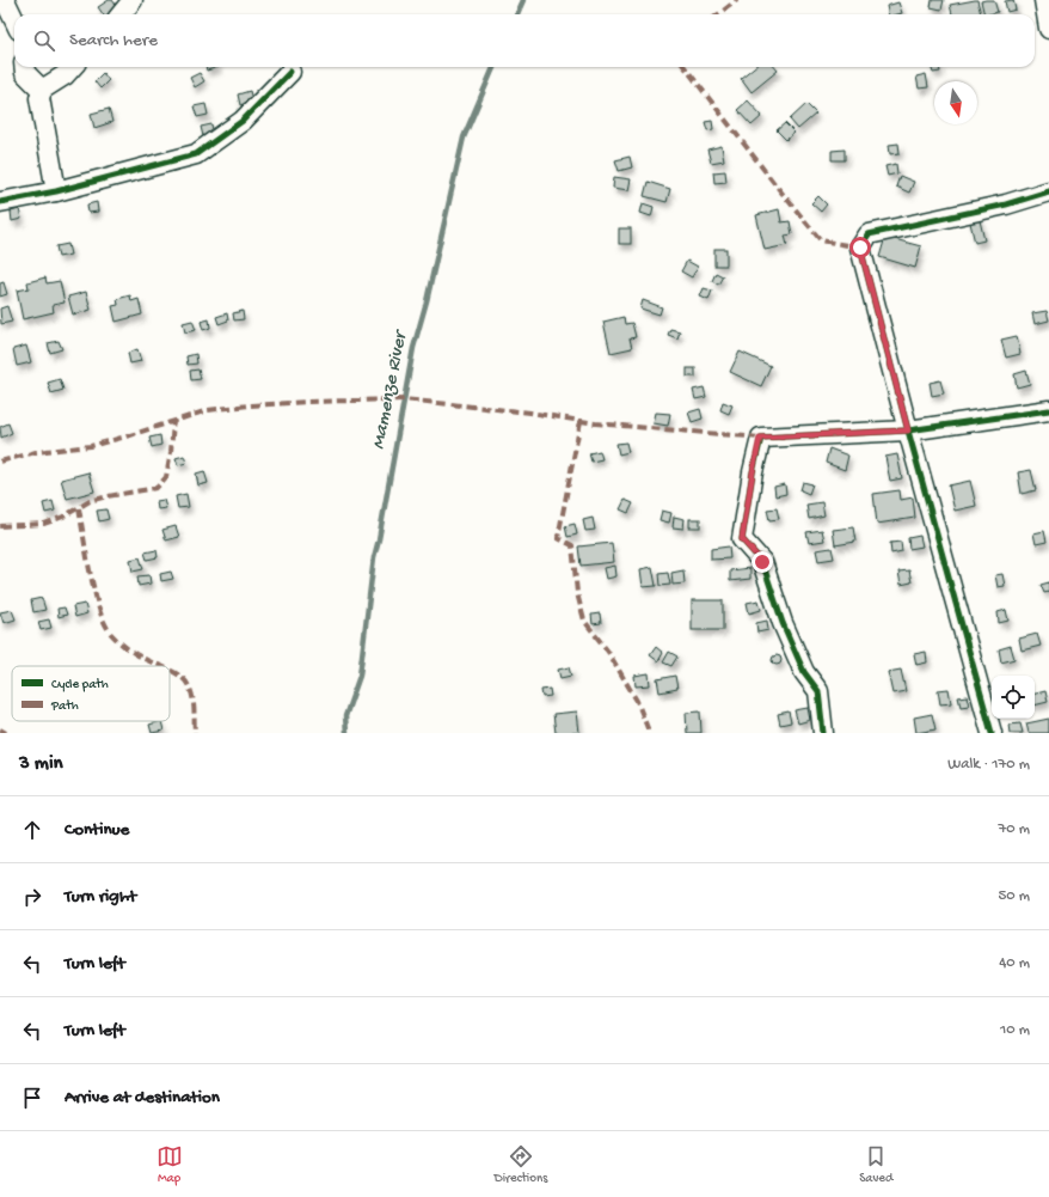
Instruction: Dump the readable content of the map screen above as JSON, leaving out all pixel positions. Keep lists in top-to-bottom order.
{
  "water": ["Mamenze River"],
  "legend": ["Cycle path", "Path"],
  "north": "bottom",
  "page": {
    "search": "Search here",
    "heading": ["3 min", "Walk · 170 m"],
    "list": [
      ["Continue", "70 m"],
      ["Turn right", "50 m"],
      ["Turn left", "40 m"],
      ["Turn left", "10 m"],
      "Arrive at destination"
    ],
    "nav": ["Map", "Directions", "Saved"]
  }
}
